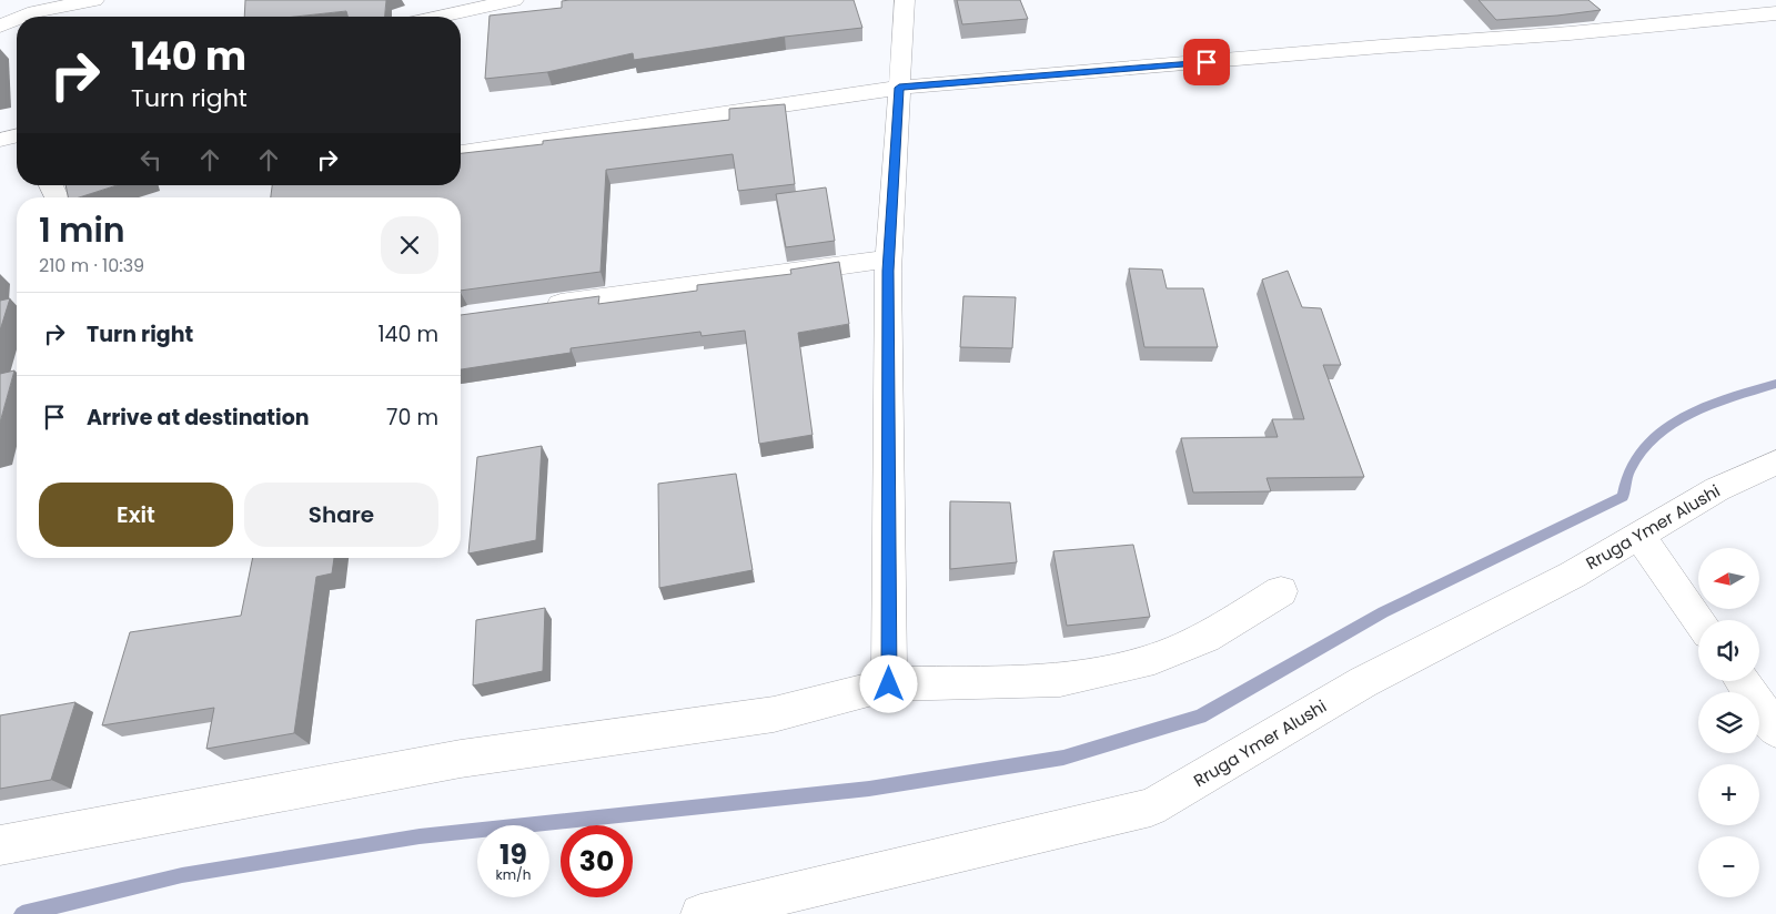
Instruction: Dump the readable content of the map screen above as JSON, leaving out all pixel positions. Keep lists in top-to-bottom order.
{
  "streets": {
    "street": ["Rruga Ymer Alushi"]
  },
  "north": "left",
  "page": {
    "turn": ["140 m", "Turn right"],
    "heading": ["1 min", "210 m · 10:39"],
    "list": [
      {
        "name": "Turn right",
        "value": "140 m"
      },
      {
        "name": "Arrive at destination",
        "value": "70 m"
      }
    ],
    "buttons": ["Exit", "Share"],
    "map_buttons": ["+", "−"],
    "speed": "19 km/h",
    "limit": "30"
  }
}
